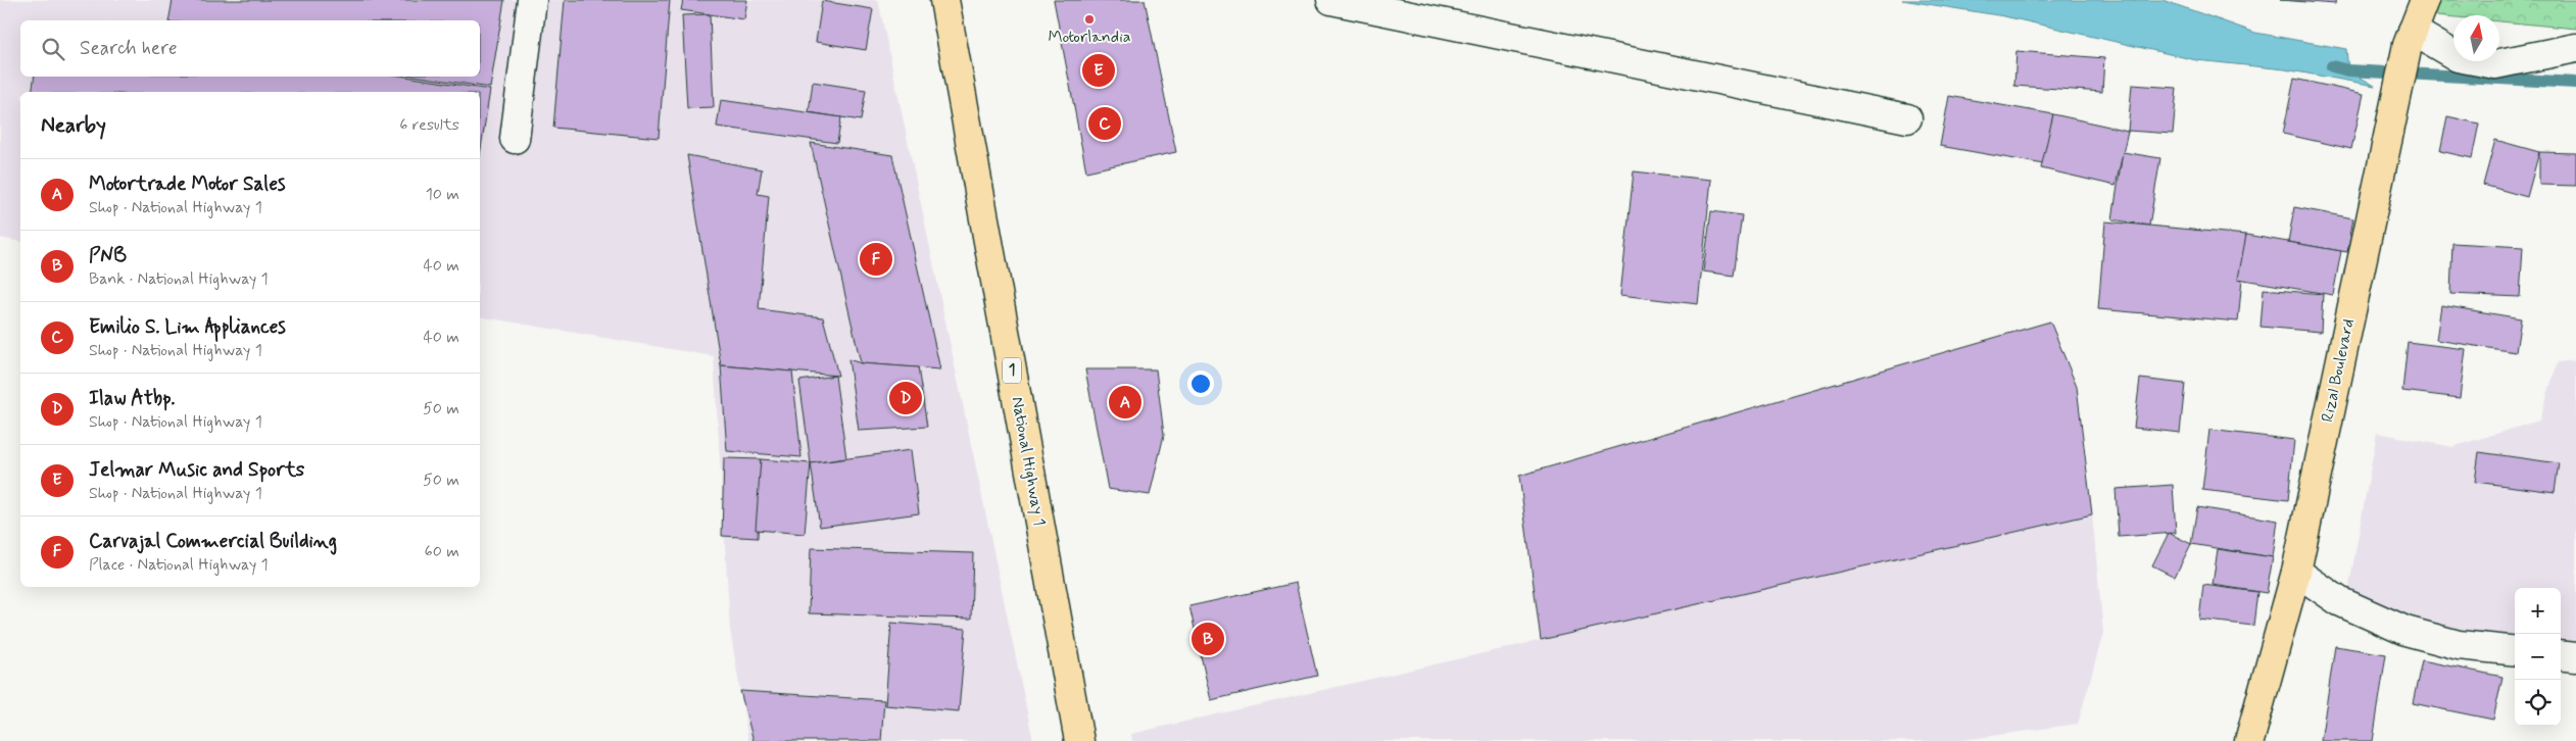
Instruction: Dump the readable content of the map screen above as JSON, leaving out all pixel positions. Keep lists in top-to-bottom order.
{
  "streets": {
    "main road": ["1", "Rizal Boulevard", "National Highway 1"]
  },
  "places": ["Motorlandia"],
  "north": "top",
  "page": {
    "search": "Search here",
    "pins": [
      "E",
      "C",
      "F",
      "D",
      "A",
      "B"
    ],
    "heading": ["Nearby", "6 results"],
    "list": [
      {
        "mark": "A",
        "name": "Motortrade Motor Sales",
        "note": "Shop · National Highway 1",
        "value": "10 m"
      },
      {
        "mark": "B",
        "name": "PNB",
        "note": "Bank · National Highway 1",
        "value": "40 m"
      },
      {
        "mark": "C",
        "name": "Emilio S. Lim Appliances",
        "note": "Shop · National Highway 1",
        "value": "40 m"
      },
      {
        "mark": "D",
        "name": "Ilaw Atbp.",
        "note": "Shop · National Highway 1",
        "value": "50 m"
      },
      {
        "mark": "E",
        "name": "Jelmar Music and Sports",
        "note": "Shop · National Highway 1",
        "value": "50 m"
      },
      {
        "mark": "F",
        "name": "Carvajal Commercial Building",
        "note": "Place · National Highway 1",
        "value": "60 m"
      }
    ],
    "map_buttons": ["+", "−"]
  }
}
